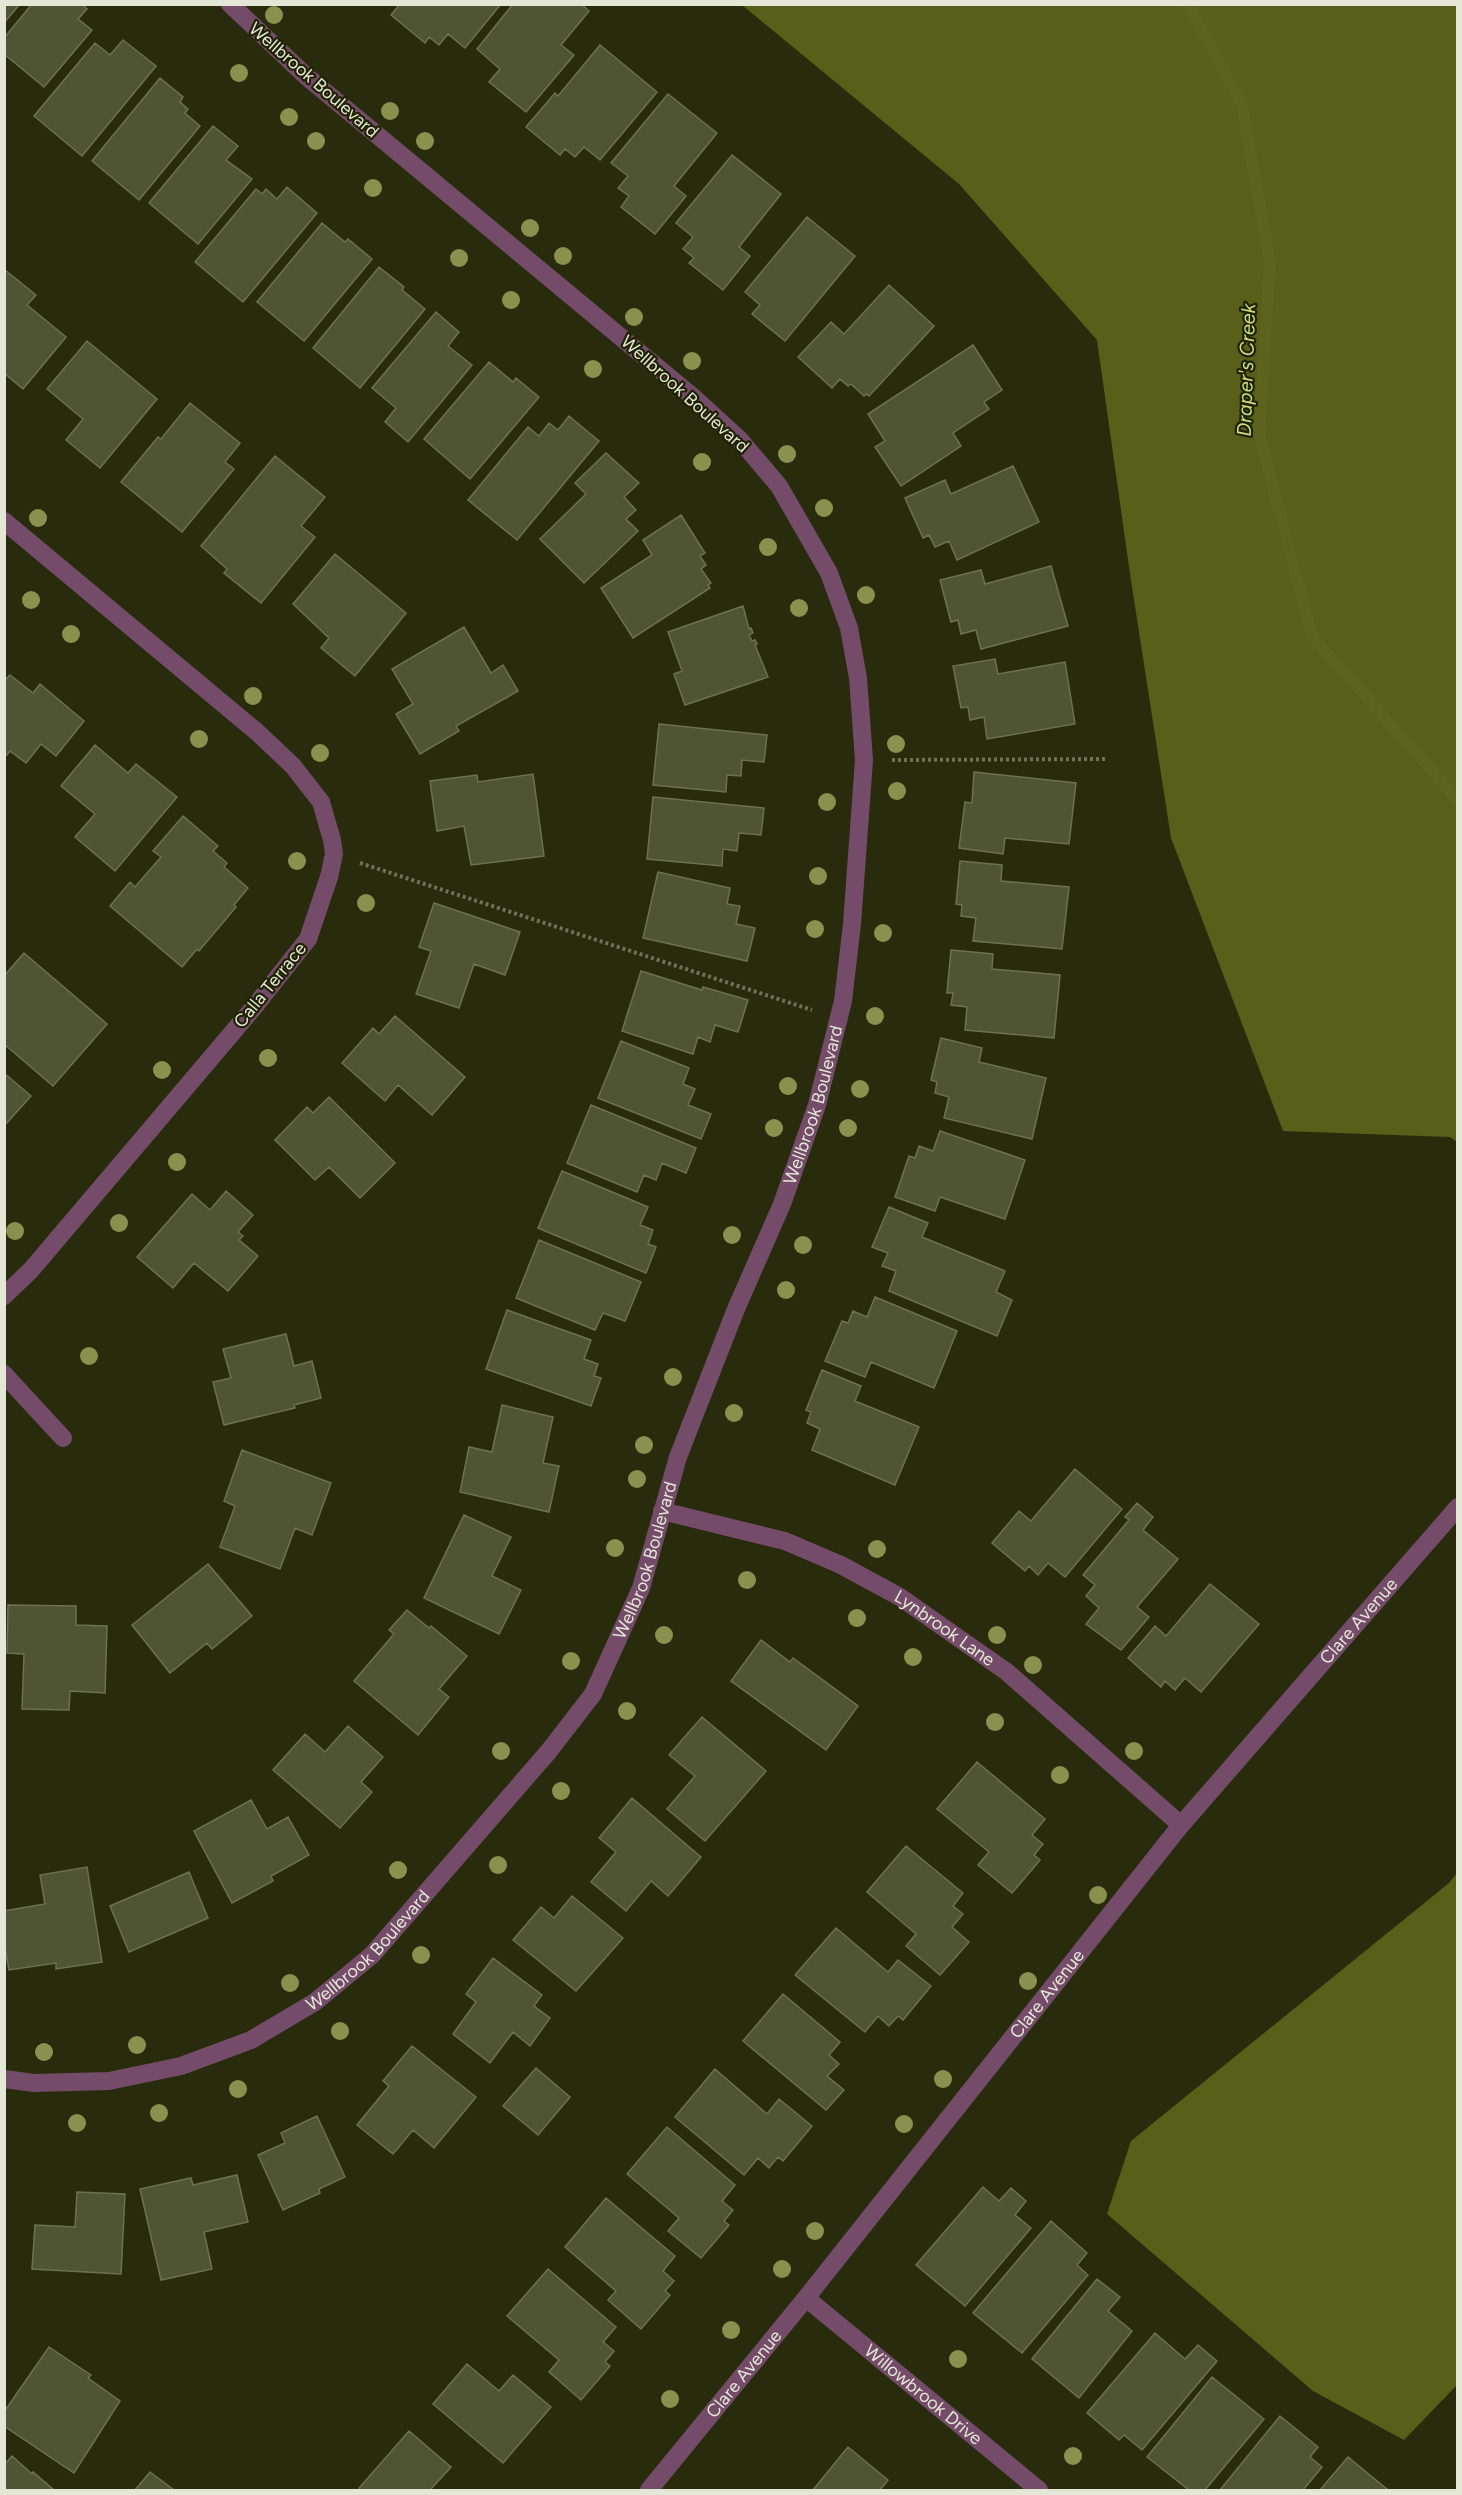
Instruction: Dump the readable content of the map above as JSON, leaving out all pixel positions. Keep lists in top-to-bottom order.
{
  "streets": {
    "street": [
      "Wellbrook Boulevard",
      "Calla Terrace",
      "Clare Avenue",
      "Lynbrook Lane",
      "Willowbrook Drive"
    ]
  },
  "crossings": [
    ["Wellbrook Boulevard", "Lynbrook Lane"],
    ["Clare Avenue", "Lynbrook Lane"],
    ["Clare Avenue", "Willowbrook Drive"]
  ],
  "water": ["Draper's Creek"]
}
